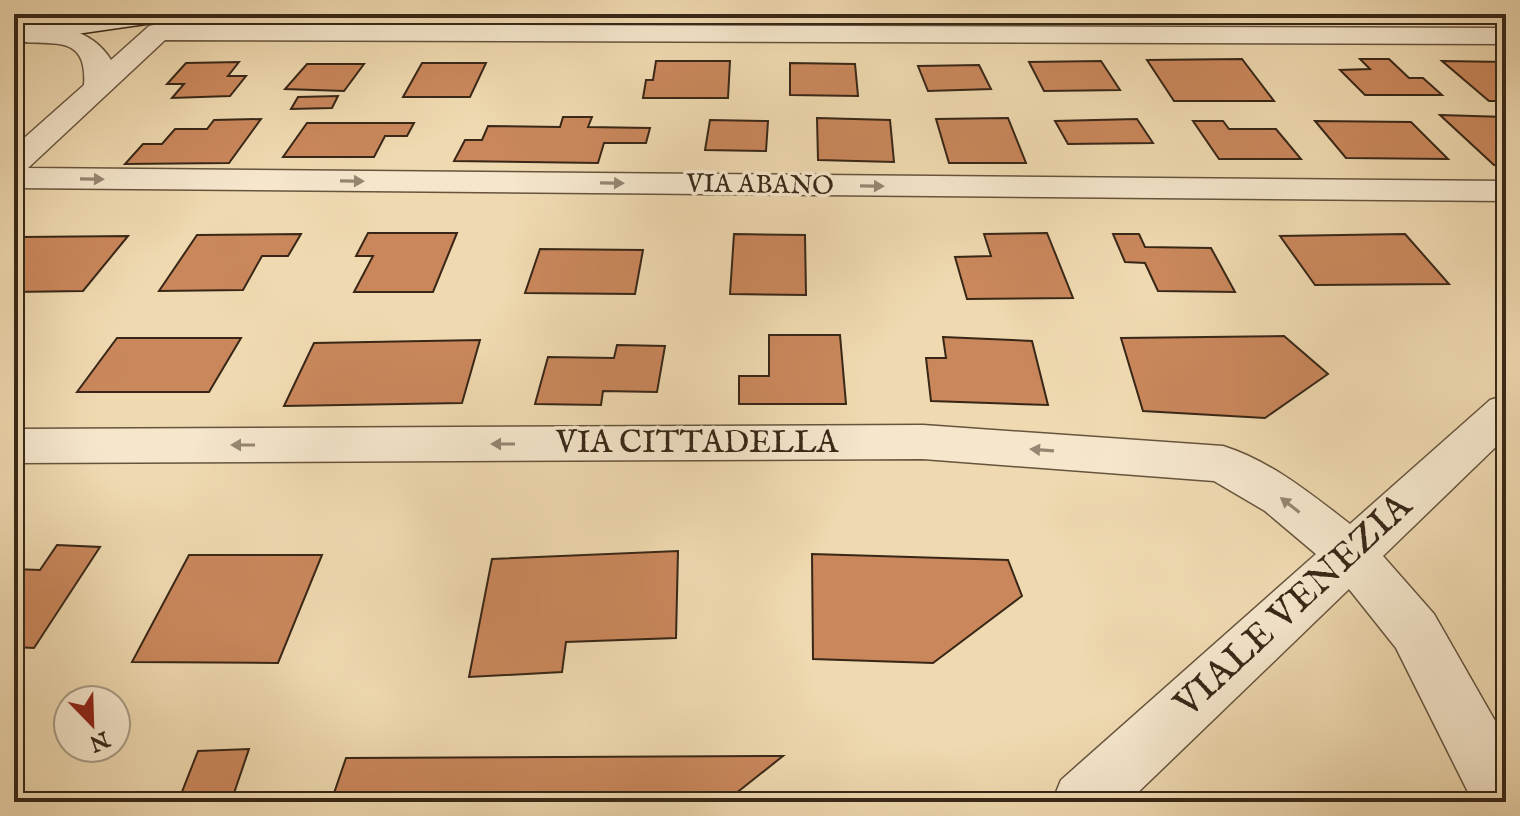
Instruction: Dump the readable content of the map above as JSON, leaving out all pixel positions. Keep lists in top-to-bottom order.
{
  "streets": {
    "street": ["VIA ABANO", "VIA CITTADELLA", "VIALE VENEZIA"]
  },
  "crossings": [
    ["VIA CITTADELLA", "VIALE VENEZIA"]
  ],
  "one_way": ["VIA CITTADELLA"],
  "north": "bottom right"
}
